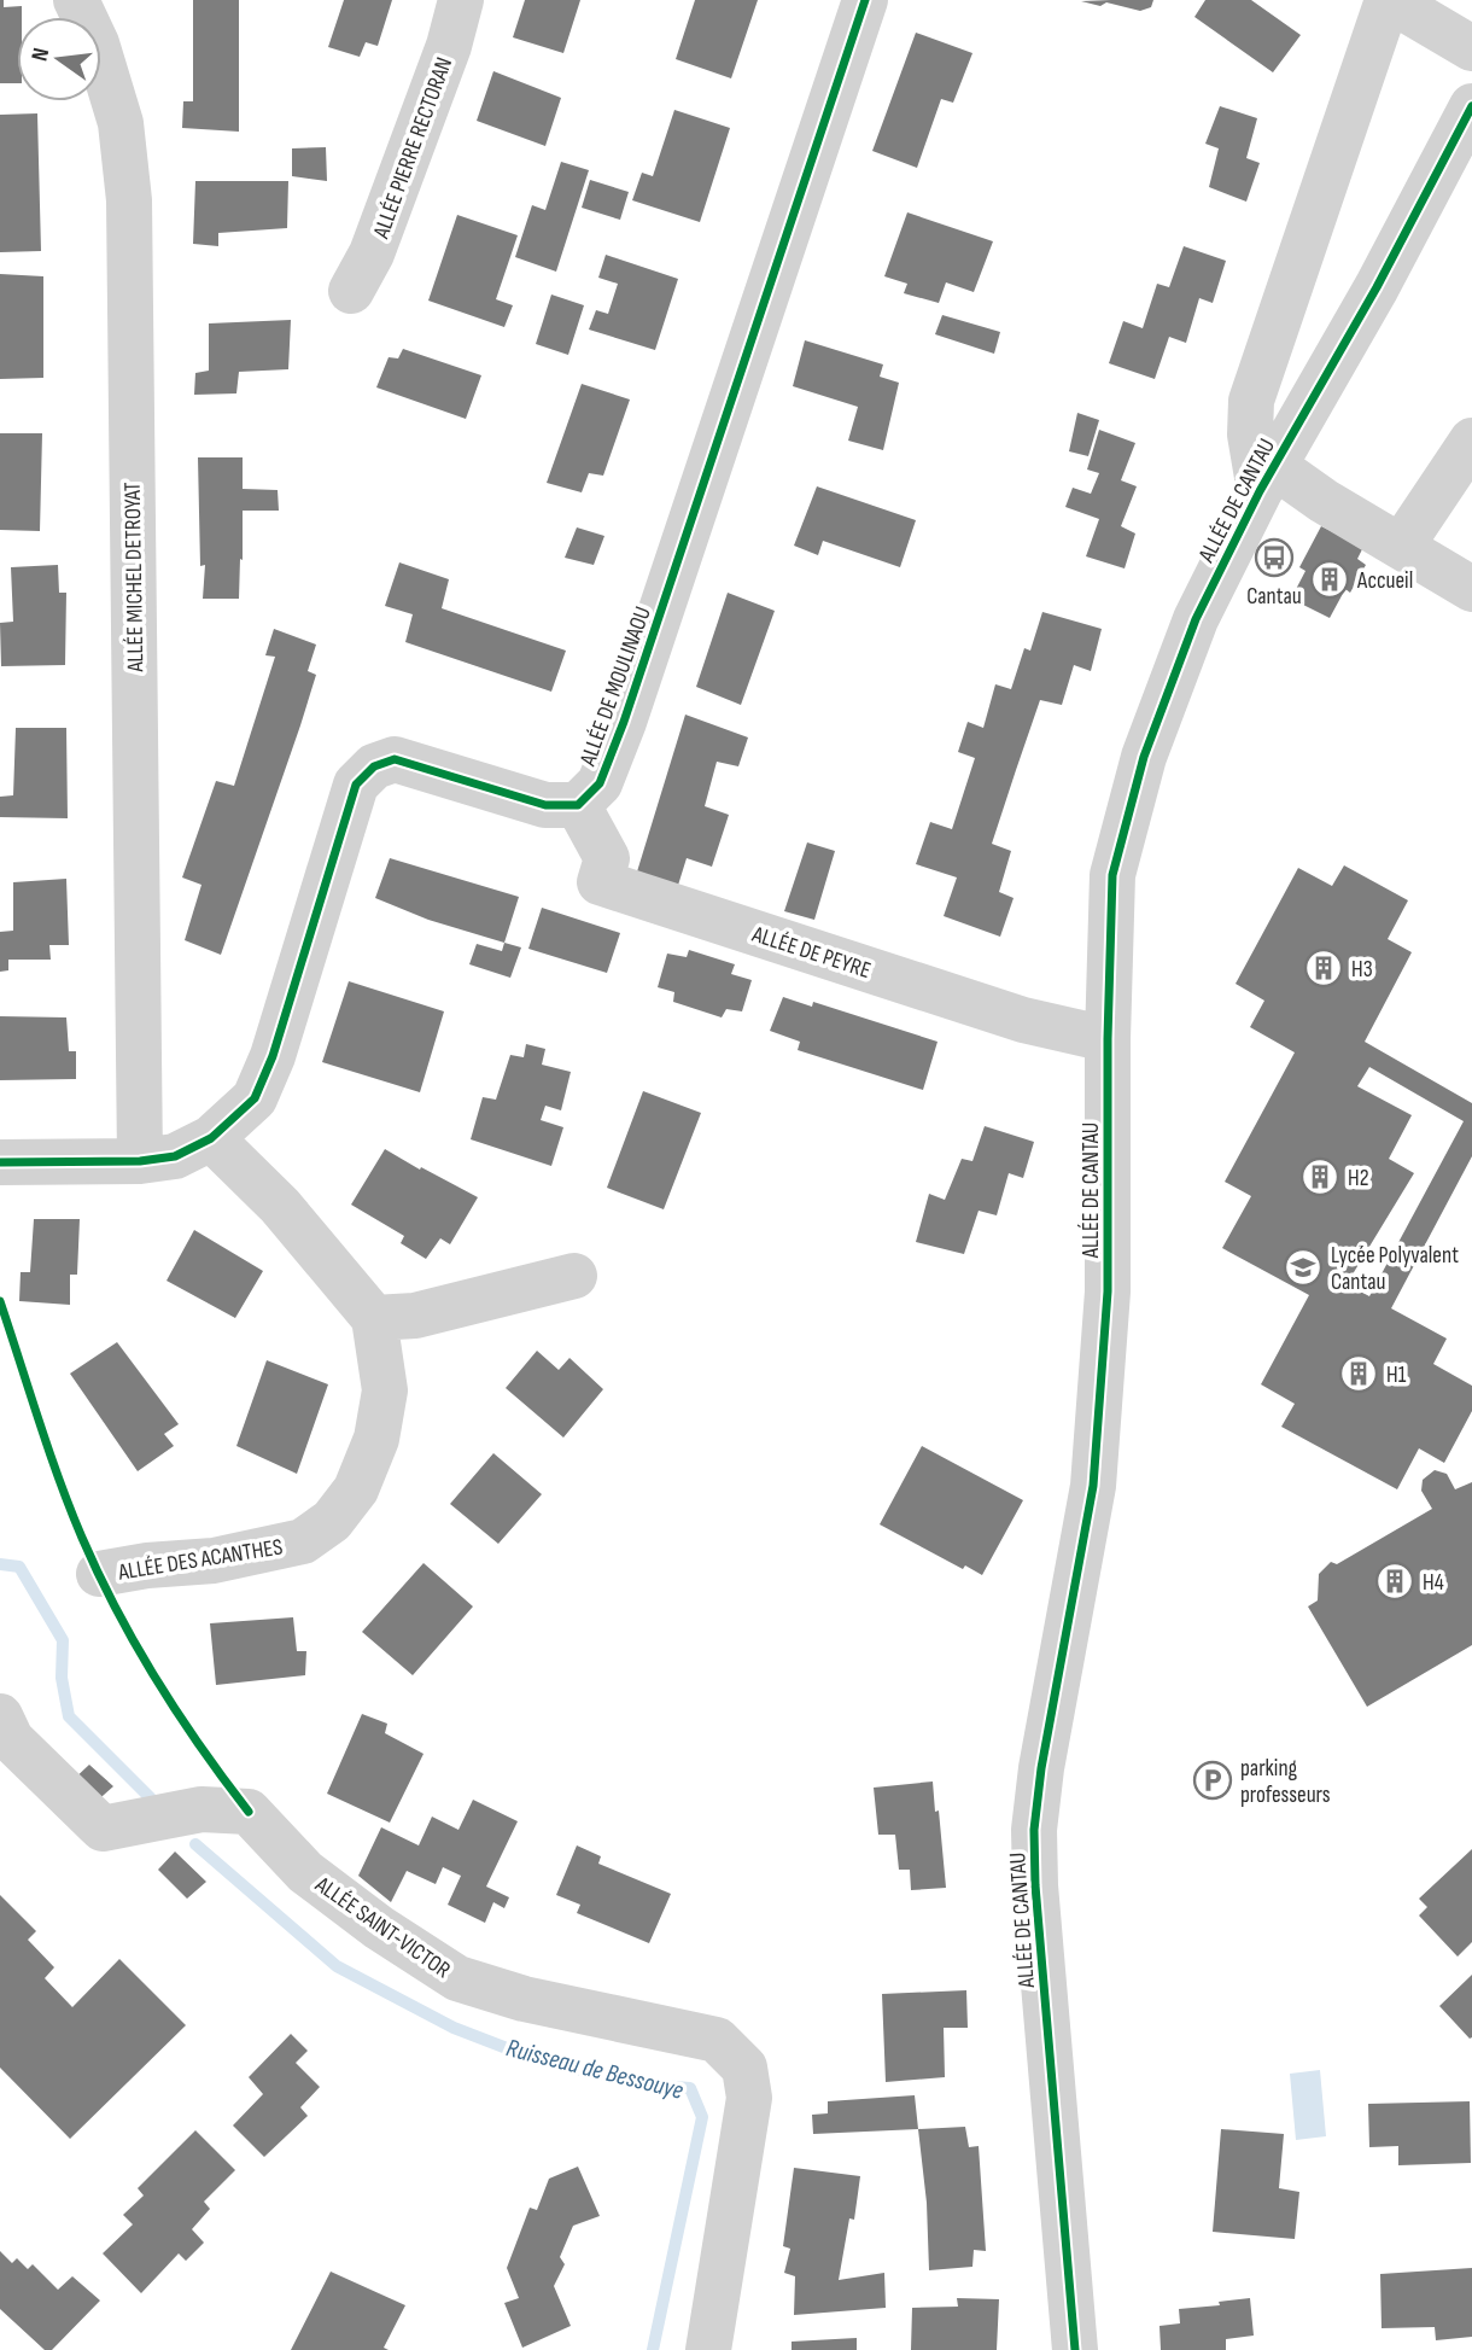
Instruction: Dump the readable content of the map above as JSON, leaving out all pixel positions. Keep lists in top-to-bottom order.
{
  "streets": {
    "street": [
      "ALLÉE PIERRE RECTORAN",
      "ALLÉE DE CANTAU",
      "ALLÉE MICHEL DETROYAT",
      "ALLÉE DE MOULINAOU",
      "ALLÉE DE PEYRE",
      "ALLÉE DES ACANTHES",
      "ALLÉE SAINT-VICTOR"
    ]
  },
  "crossings": [
    ["ALLÉE DE CANTAU", "ALLÉE DE PEYRE"],
    ["ALLÉE DE MOULINAOU", "ALLÉE DE PEYRE"]
  ],
  "water": ["Ruisseau de Bessouye"],
  "places": {
    "bus stop": ["Cantau"],
    "building": [
      "Accueil",
      "H3",
      "H2",
      "H1",
      "H4"
    ],
    "school or university": ["Lycée Polyvalent Cantau"],
    "parking": ["parking professeurs"]
  },
  "north": "left"
}
